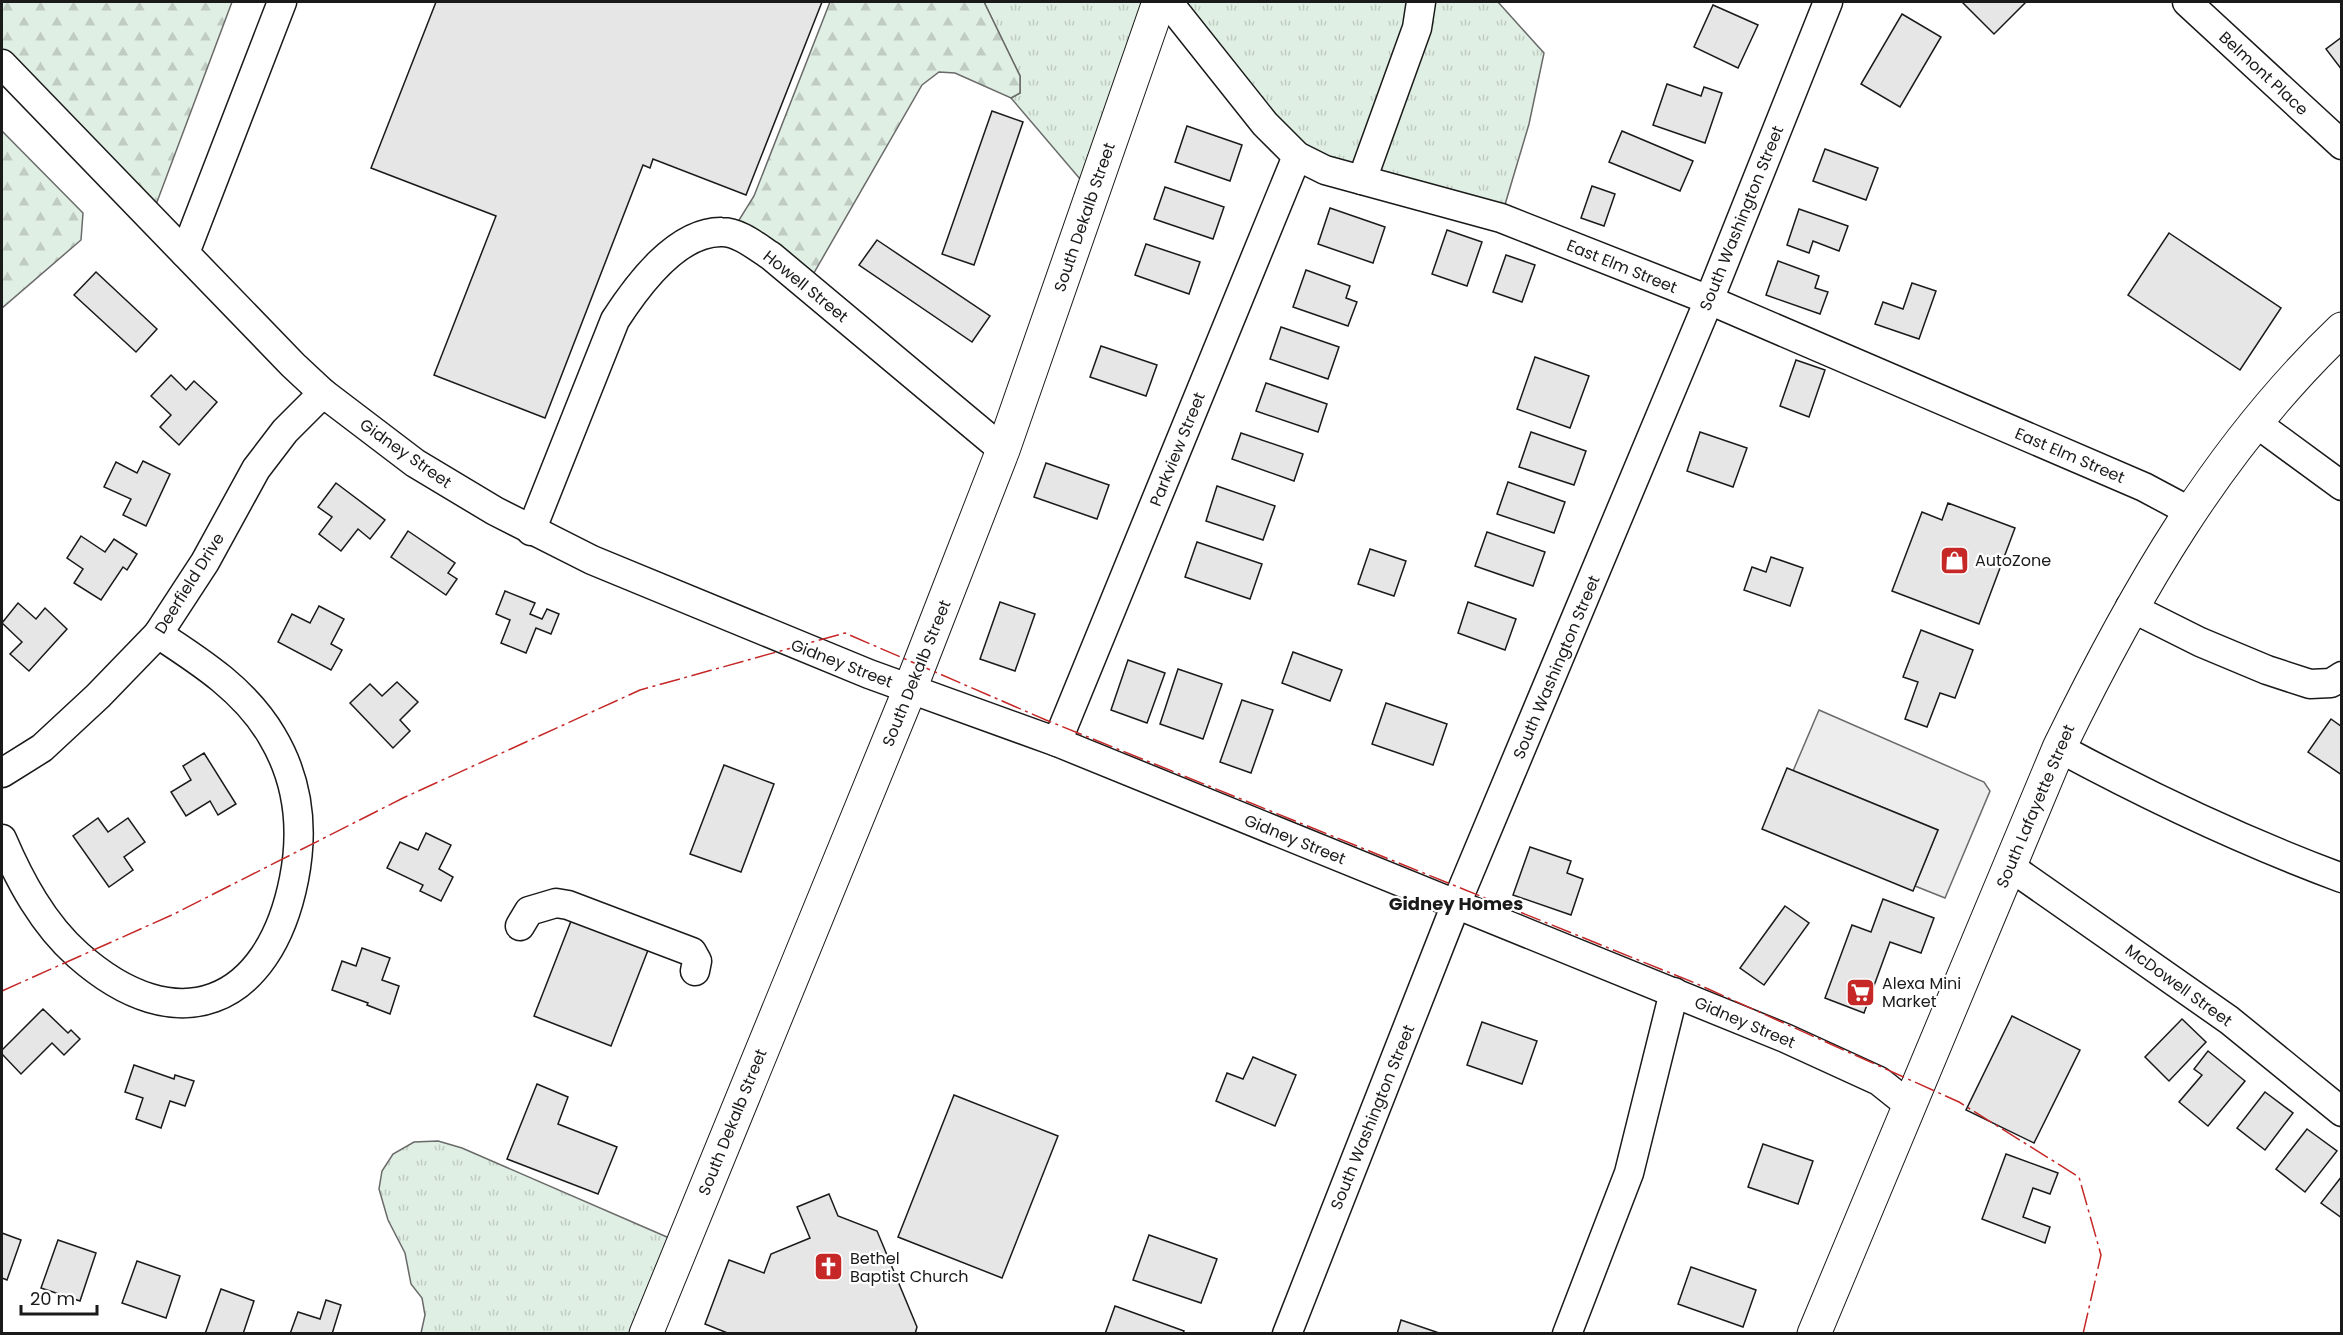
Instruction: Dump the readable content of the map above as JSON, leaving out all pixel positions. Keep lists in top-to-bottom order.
{
  "streets": {
    "main road": ["South Dekalb Street", "South Lafayette Street"],
    "street": [
      "Belmont Place",
      "South Washington Street",
      "East Elm Street",
      "Howell Street",
      "Parkview Street",
      "Gidney Street",
      "Deerfield Drive",
      "McDowell Street"
    ]
  },
  "crossings": [
    ["South Dekalb Street", "Howell Street"],
    ["South Dekalb Street", "Gidney Street"],
    ["South Washington Street", "East Elm Street"],
    ["South Washington Street", "Gidney Street"],
    ["East Elm Street", "Parkview Street"],
    ["East Elm Street", "South Lafayette Street"],
    ["Howell Street", "Gidney Street"],
    ["Parkview Street", "Gidney Street"],
    ["Gidney Street", "Deerfield Drive"],
    ["Gidney Street", "South Lafayette Street"],
    ["South Lafayette Street", "McDowell Street"]
  ],
  "districts": ["Gidney Homes"],
  "places": {
    "shop": ["AutoZone"],
    "supermarket": ["Alexa Mini Market"],
    "church": ["Bethel Baptist Church"]
  },
  "scale_bar": "20 m"
}
